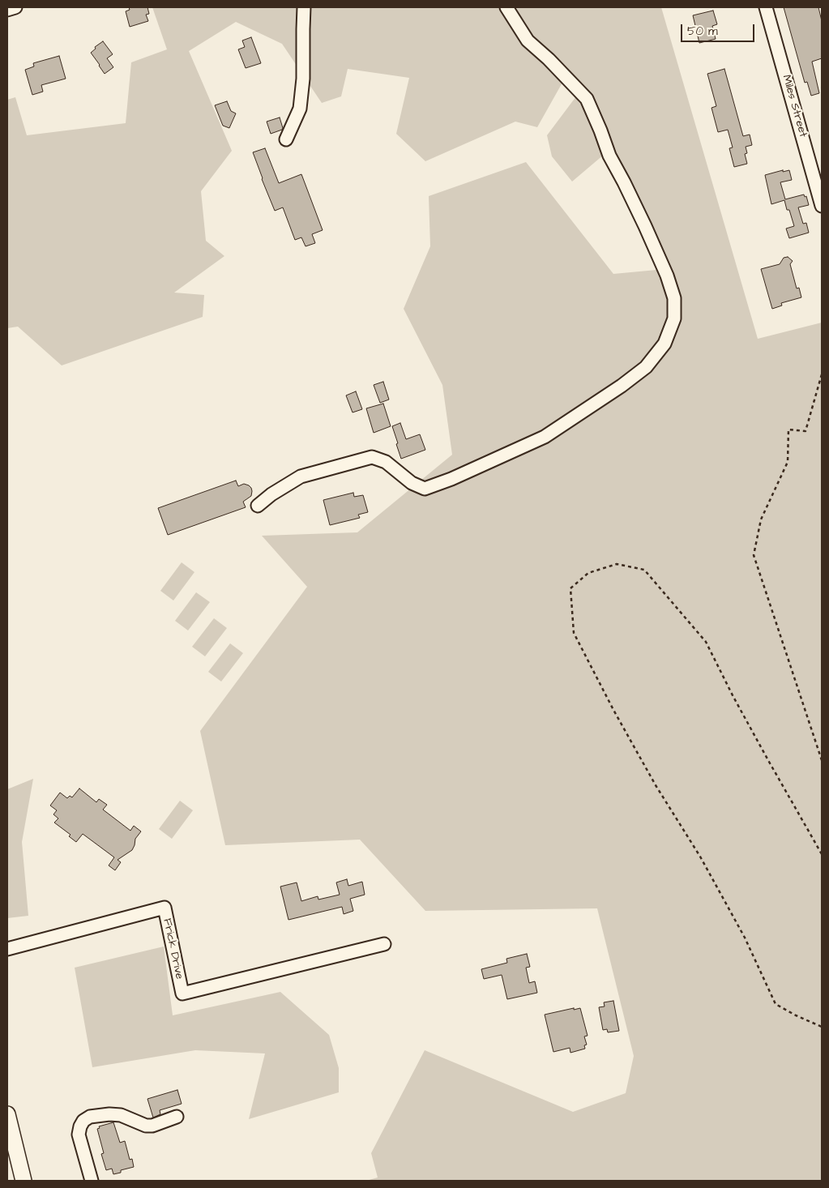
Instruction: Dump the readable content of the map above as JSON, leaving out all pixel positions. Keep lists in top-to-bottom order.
{
  "streets": {
    "street": ["Miles Street", "Frick Drive"]
  },
  "scale_bar": "50 m"
}
